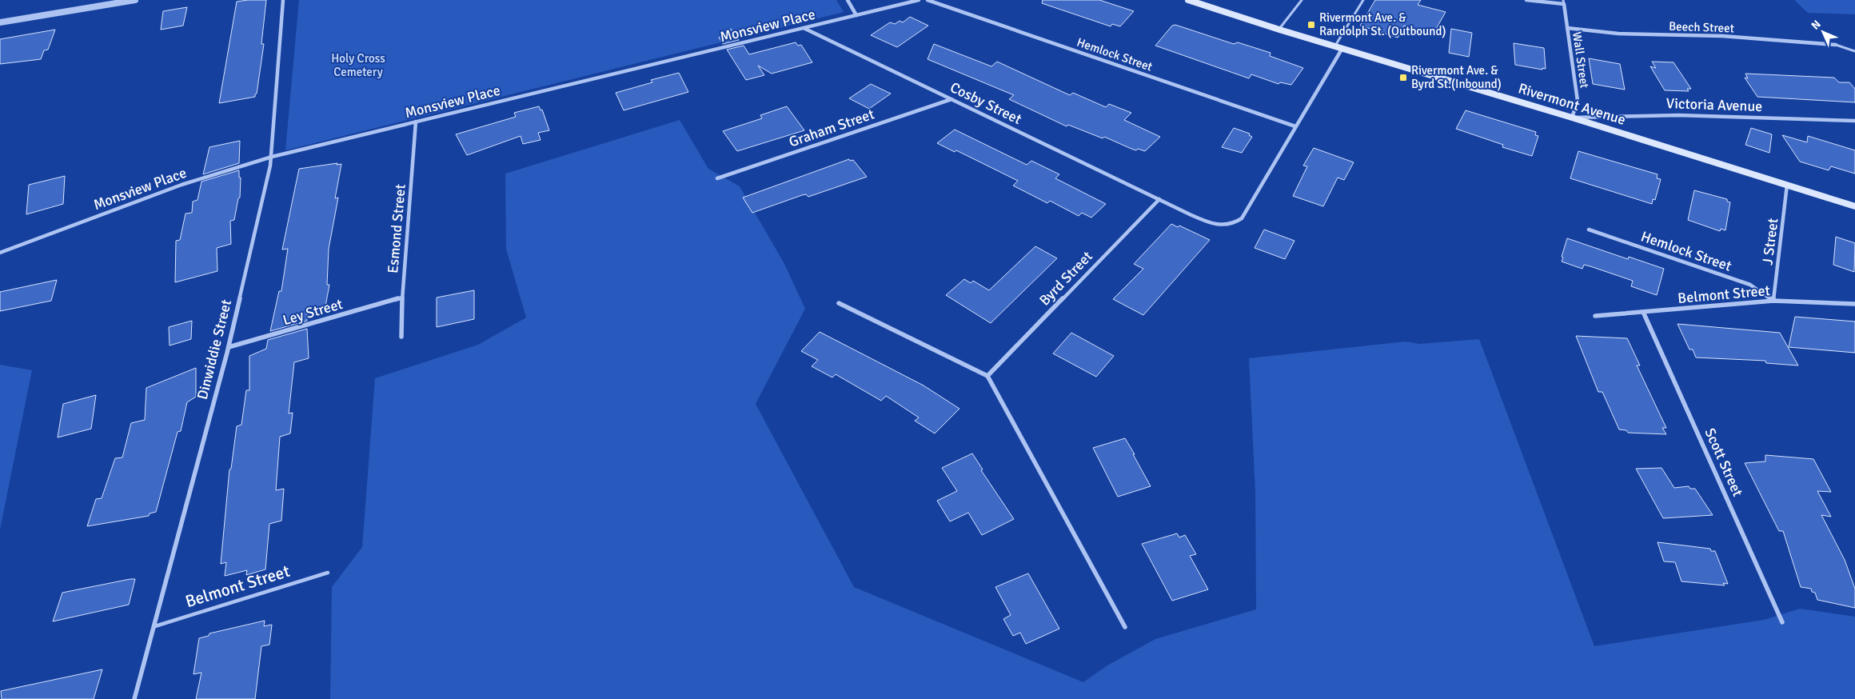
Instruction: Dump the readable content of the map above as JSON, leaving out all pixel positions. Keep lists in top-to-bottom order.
{
  "streets": {
    "main road": ["Rivermont Avenue"],
    "street": [
      "Monsview Place",
      "Beech Street",
      "Hemlock Street",
      "Wall Street",
      "Cosby Street",
      "Victoria Avenue",
      "Graham Street",
      "Esmond Street",
      "J Street",
      "Byrd Street",
      "Belmont Street",
      "Ley Street",
      "Dinwiddie Street",
      "Scott Street"
    ]
  },
  "crossings": [
    ["Monsview Place", "Cosby Street"],
    ["Monsview Place", "Esmond Street"],
    ["Monsview Place", "Dinwiddie Street"],
    ["Beech Street", "Wall Street"],
    ["Hemlock Street", "J Street"],
    ["Hemlock Street", "Belmont Street"],
    ["Wall Street", "Rivermont Avenue"],
    ["Wall Street", "Victoria Avenue"],
    ["Cosby Street", "Graham Street"],
    ["Cosby Street", "Byrd Street"],
    ["Rivermont Avenue", "Victoria Avenue"],
    ["Rivermont Avenue", "J Street"],
    ["Esmond Street", "Ley Street"],
    ["J Street", "Belmont Street"],
    ["Belmont Street", "Dinwiddie Street"],
    ["Belmont Street", "Scott Street"],
    ["Ley Street", "Dinwiddie Street"]
  ],
  "parks": ["Holy Cross Cemetery"],
  "places": {
    "transit": ["Rivermont Ave. & Randolph St. (Outbound)", "Rivermont Ave. & Byrd St.(Inbound)"]
  },
  "north": "top left"
}
